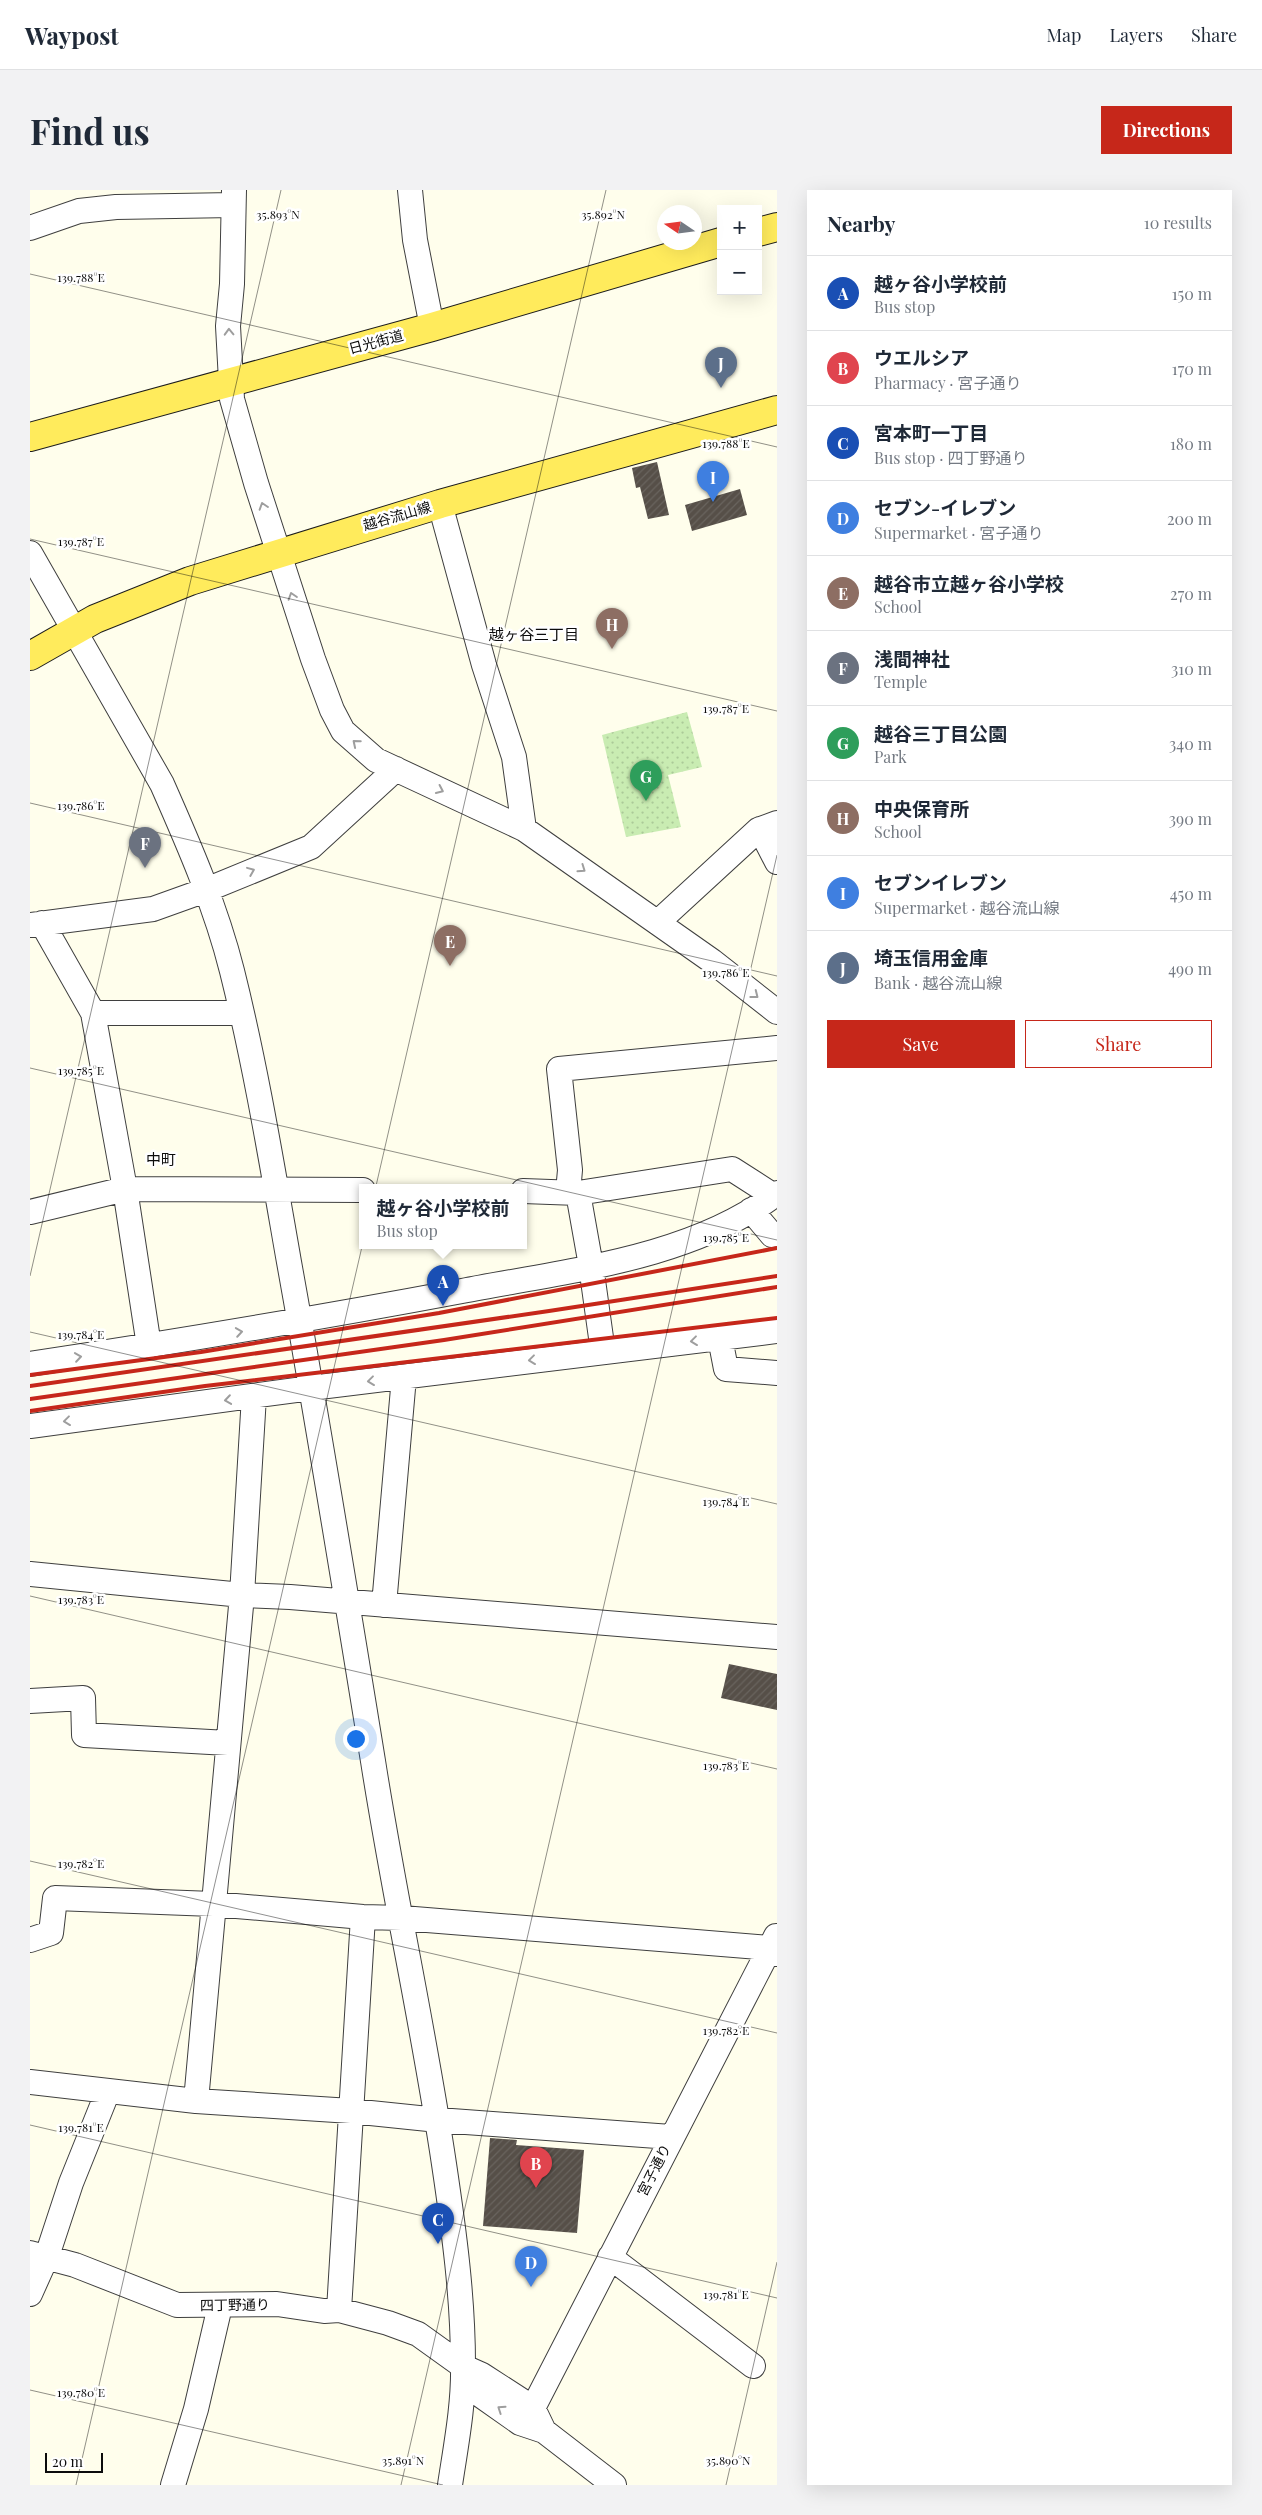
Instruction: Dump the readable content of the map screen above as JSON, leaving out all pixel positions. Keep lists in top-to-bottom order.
{
  "streets": {
    "main road": ["日光街道", "越谷流山線"],
    "street": ["宮子通り", "四丁野通り"]
  },
  "crossings": [
    ["宮子通り", "四丁野通り"]
  ],
  "districts": ["越ヶ谷三丁目", "中町"],
  "scale_bar": "20 m",
  "north": "left",
  "page": {
    "header": "Waypost",
    "nav": ["Map", "Layers", "Share"],
    "buttons": [
      "Directions",
      ["Save", "Share"]
    ],
    "title": "Find us",
    "heading": ["Nearby", "10 results"],
    "map_buttons": ["+", "−"],
    "list": [
      {
        "mark": "A",
        "name": "越ヶ谷小学校前",
        "note": "Bus stop",
        "value": "150 m"
      },
      {
        "mark": "B",
        "name": "ウエルシア",
        "note": "Pharmacy · 宮子通り",
        "value": "170 m"
      },
      {
        "mark": "C",
        "name": "宮本町一丁目",
        "note": "Bus stop · 四丁野通り",
        "value": "180 m"
      },
      {
        "mark": "D",
        "name": "セブン-イレブン",
        "note": "Supermarket · 宮子通り",
        "value": "200 m"
      },
      {
        "mark": "E",
        "name": "越谷市立越ヶ谷小学校",
        "note": "School",
        "value": "270 m"
      },
      {
        "mark": "F",
        "name": "浅間神社",
        "note": "Temple",
        "value": "310 m"
      },
      {
        "mark": "G",
        "name": "越谷三丁目公園",
        "note": "Park",
        "value": "340 m"
      },
      {
        "mark": "H",
        "name": "中央保育所",
        "note": "School",
        "value": "390 m"
      },
      {
        "mark": "I",
        "name": "セブンイレブン",
        "note": "Supermarket · 越谷流山線",
        "value": "450 m"
      },
      {
        "mark": "J",
        "name": "埼玉信用金庫",
        "note": "Bank · 越谷流山線",
        "value": "490 m"
      }
    ],
    "pins": [
      "J",
      "I",
      "H",
      "G",
      "F",
      "E",
      "A",
      "B",
      "C",
      "D"
    ],
    "popup": ["越ヶ谷小学校前", "Bus stop"],
    "scale": "20 m"
  },
  "coordinates": [
    "35.892°N",
    "35.893°N",
    "139.788°E",
    "139.787°E",
    "139.786°E",
    "139.785°E",
    "139.784°E",
    "139.783°E",
    "139.782°E",
    "139.781°E",
    "139.780°E",
    "35.891°N",
    "35.890°N"
  ]
}
